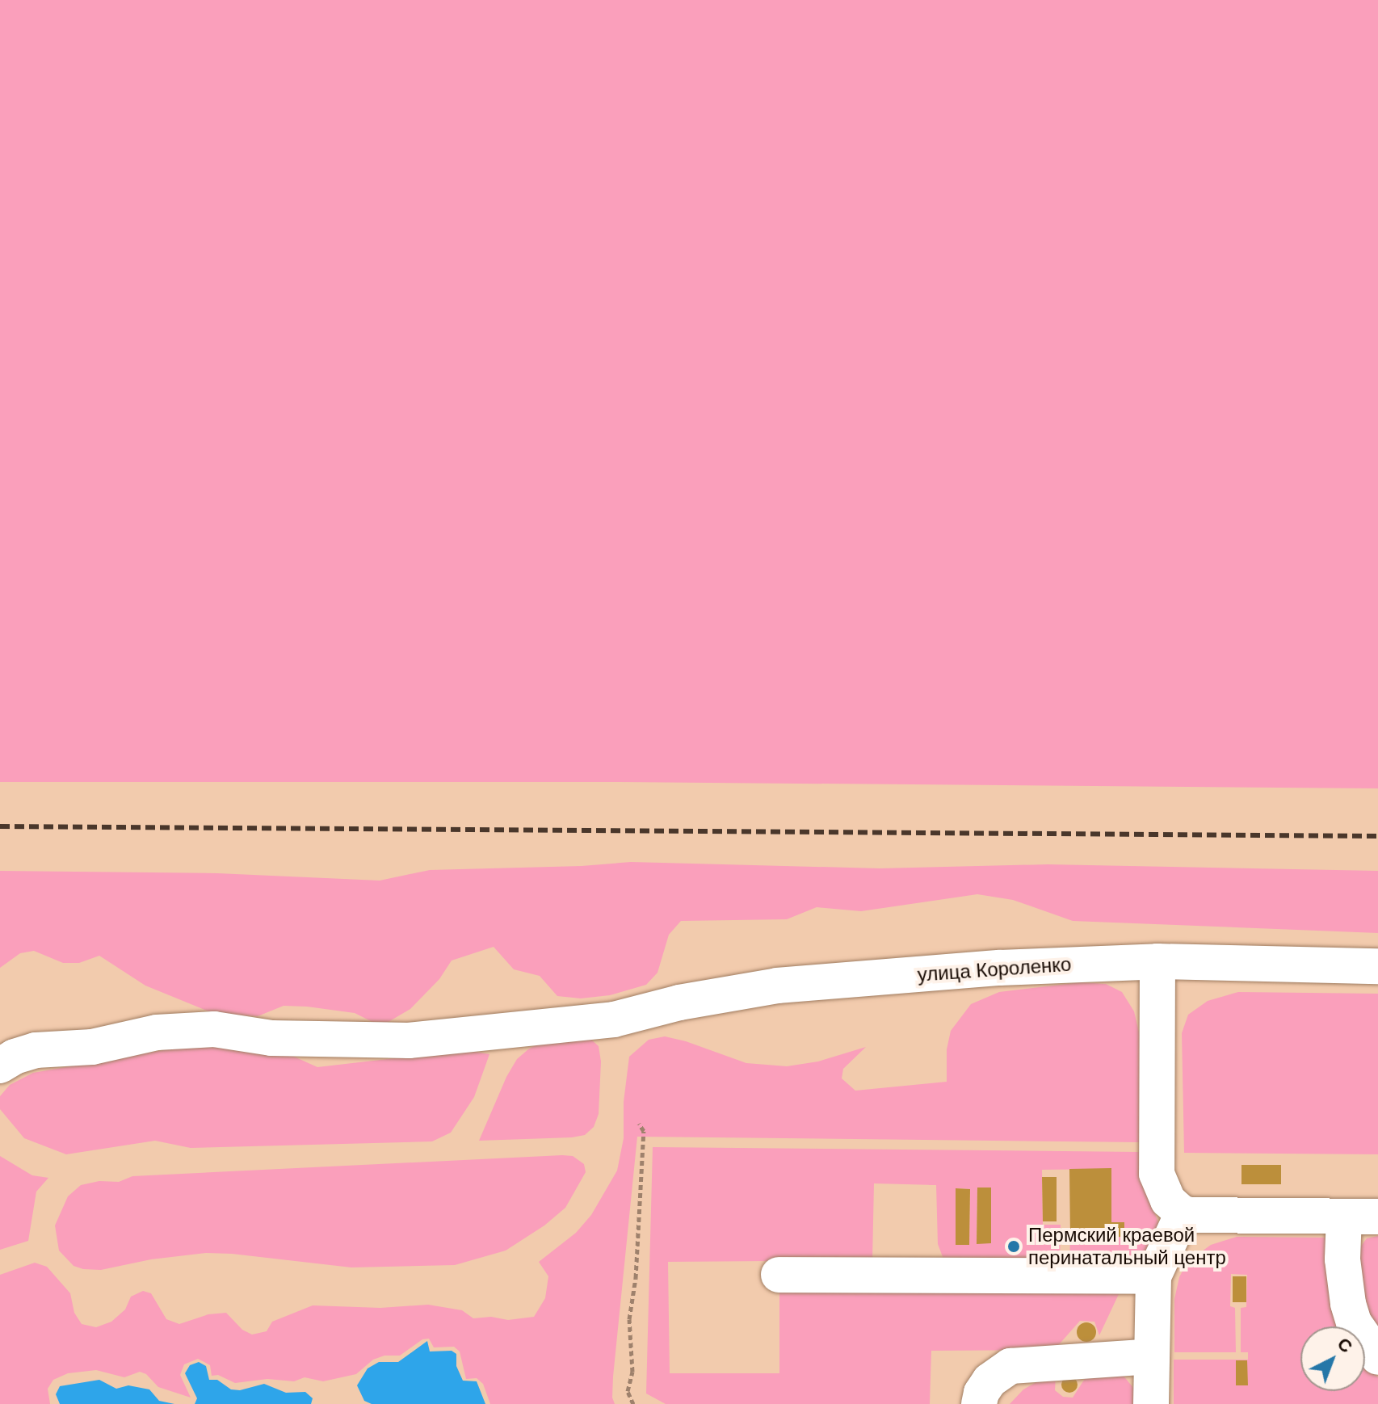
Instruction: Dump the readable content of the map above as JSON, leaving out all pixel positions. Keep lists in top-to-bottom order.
{
  "streets": {
    "street": ["улица Короленко"]
  },
  "places": ["Пермский краевой перинатальный центр"],
  "north": "top right"
}
